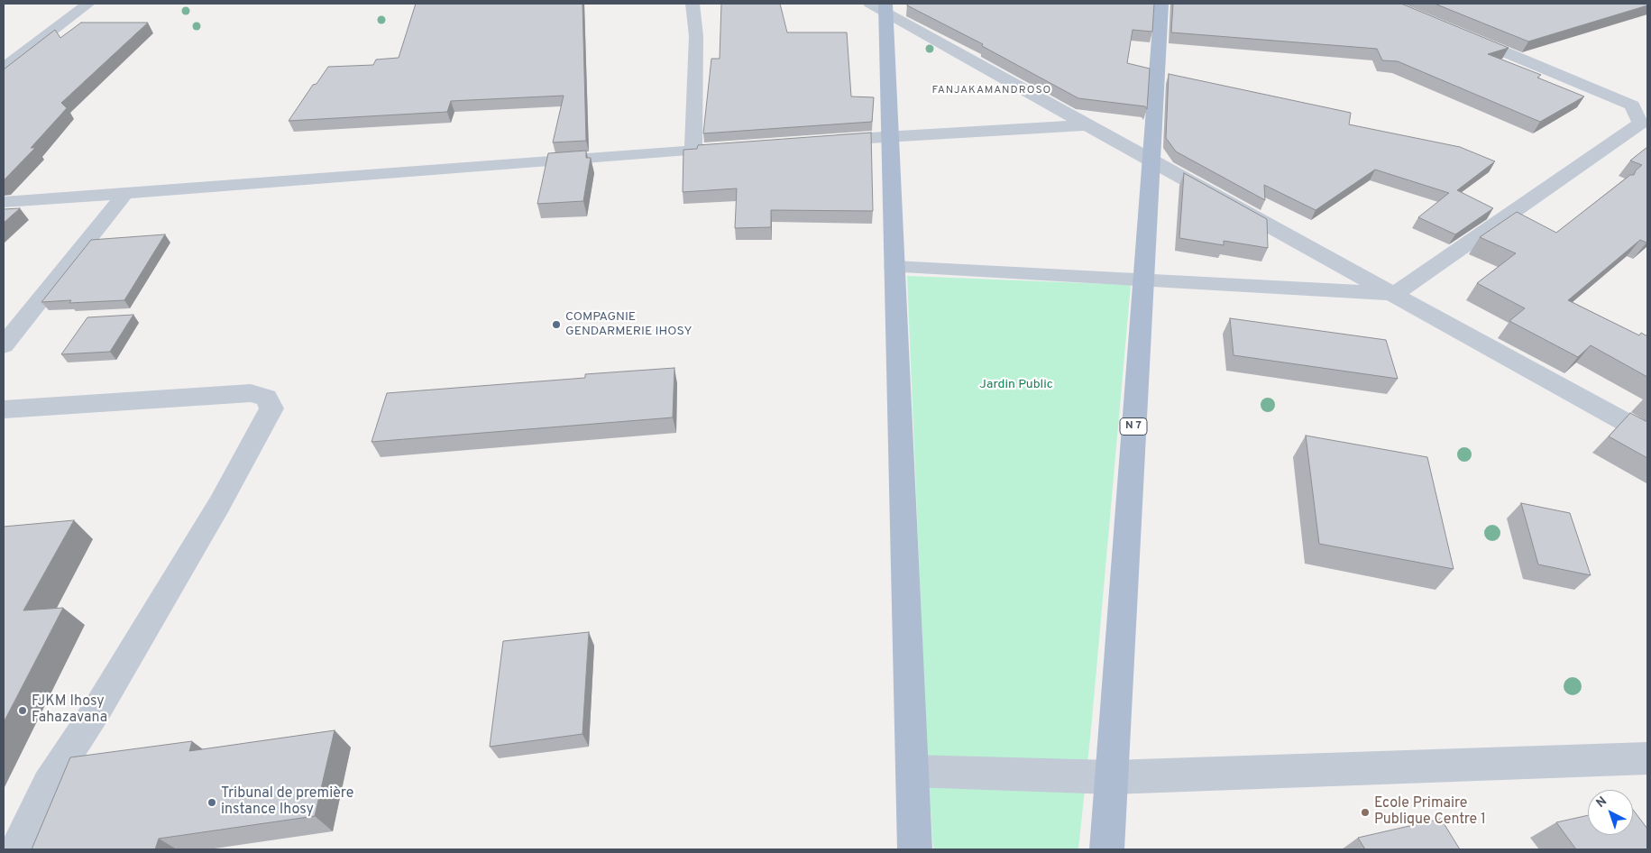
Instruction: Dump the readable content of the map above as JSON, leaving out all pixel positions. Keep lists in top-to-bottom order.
{
  "streets": {
    "main road": ["N 7"]
  },
  "districts": ["FANJAKAMANDROSO"],
  "parks": ["Jardin Public"],
  "places": [
    "COMPAGNIE GENDARMERIE IHOSY",
    "FJKM Ihosy Fahazavana",
    "Tribunal de première instance Ihosy",
    "Ecole Primaire Publique Centre 1"
  ],
  "north": "top left"
}
